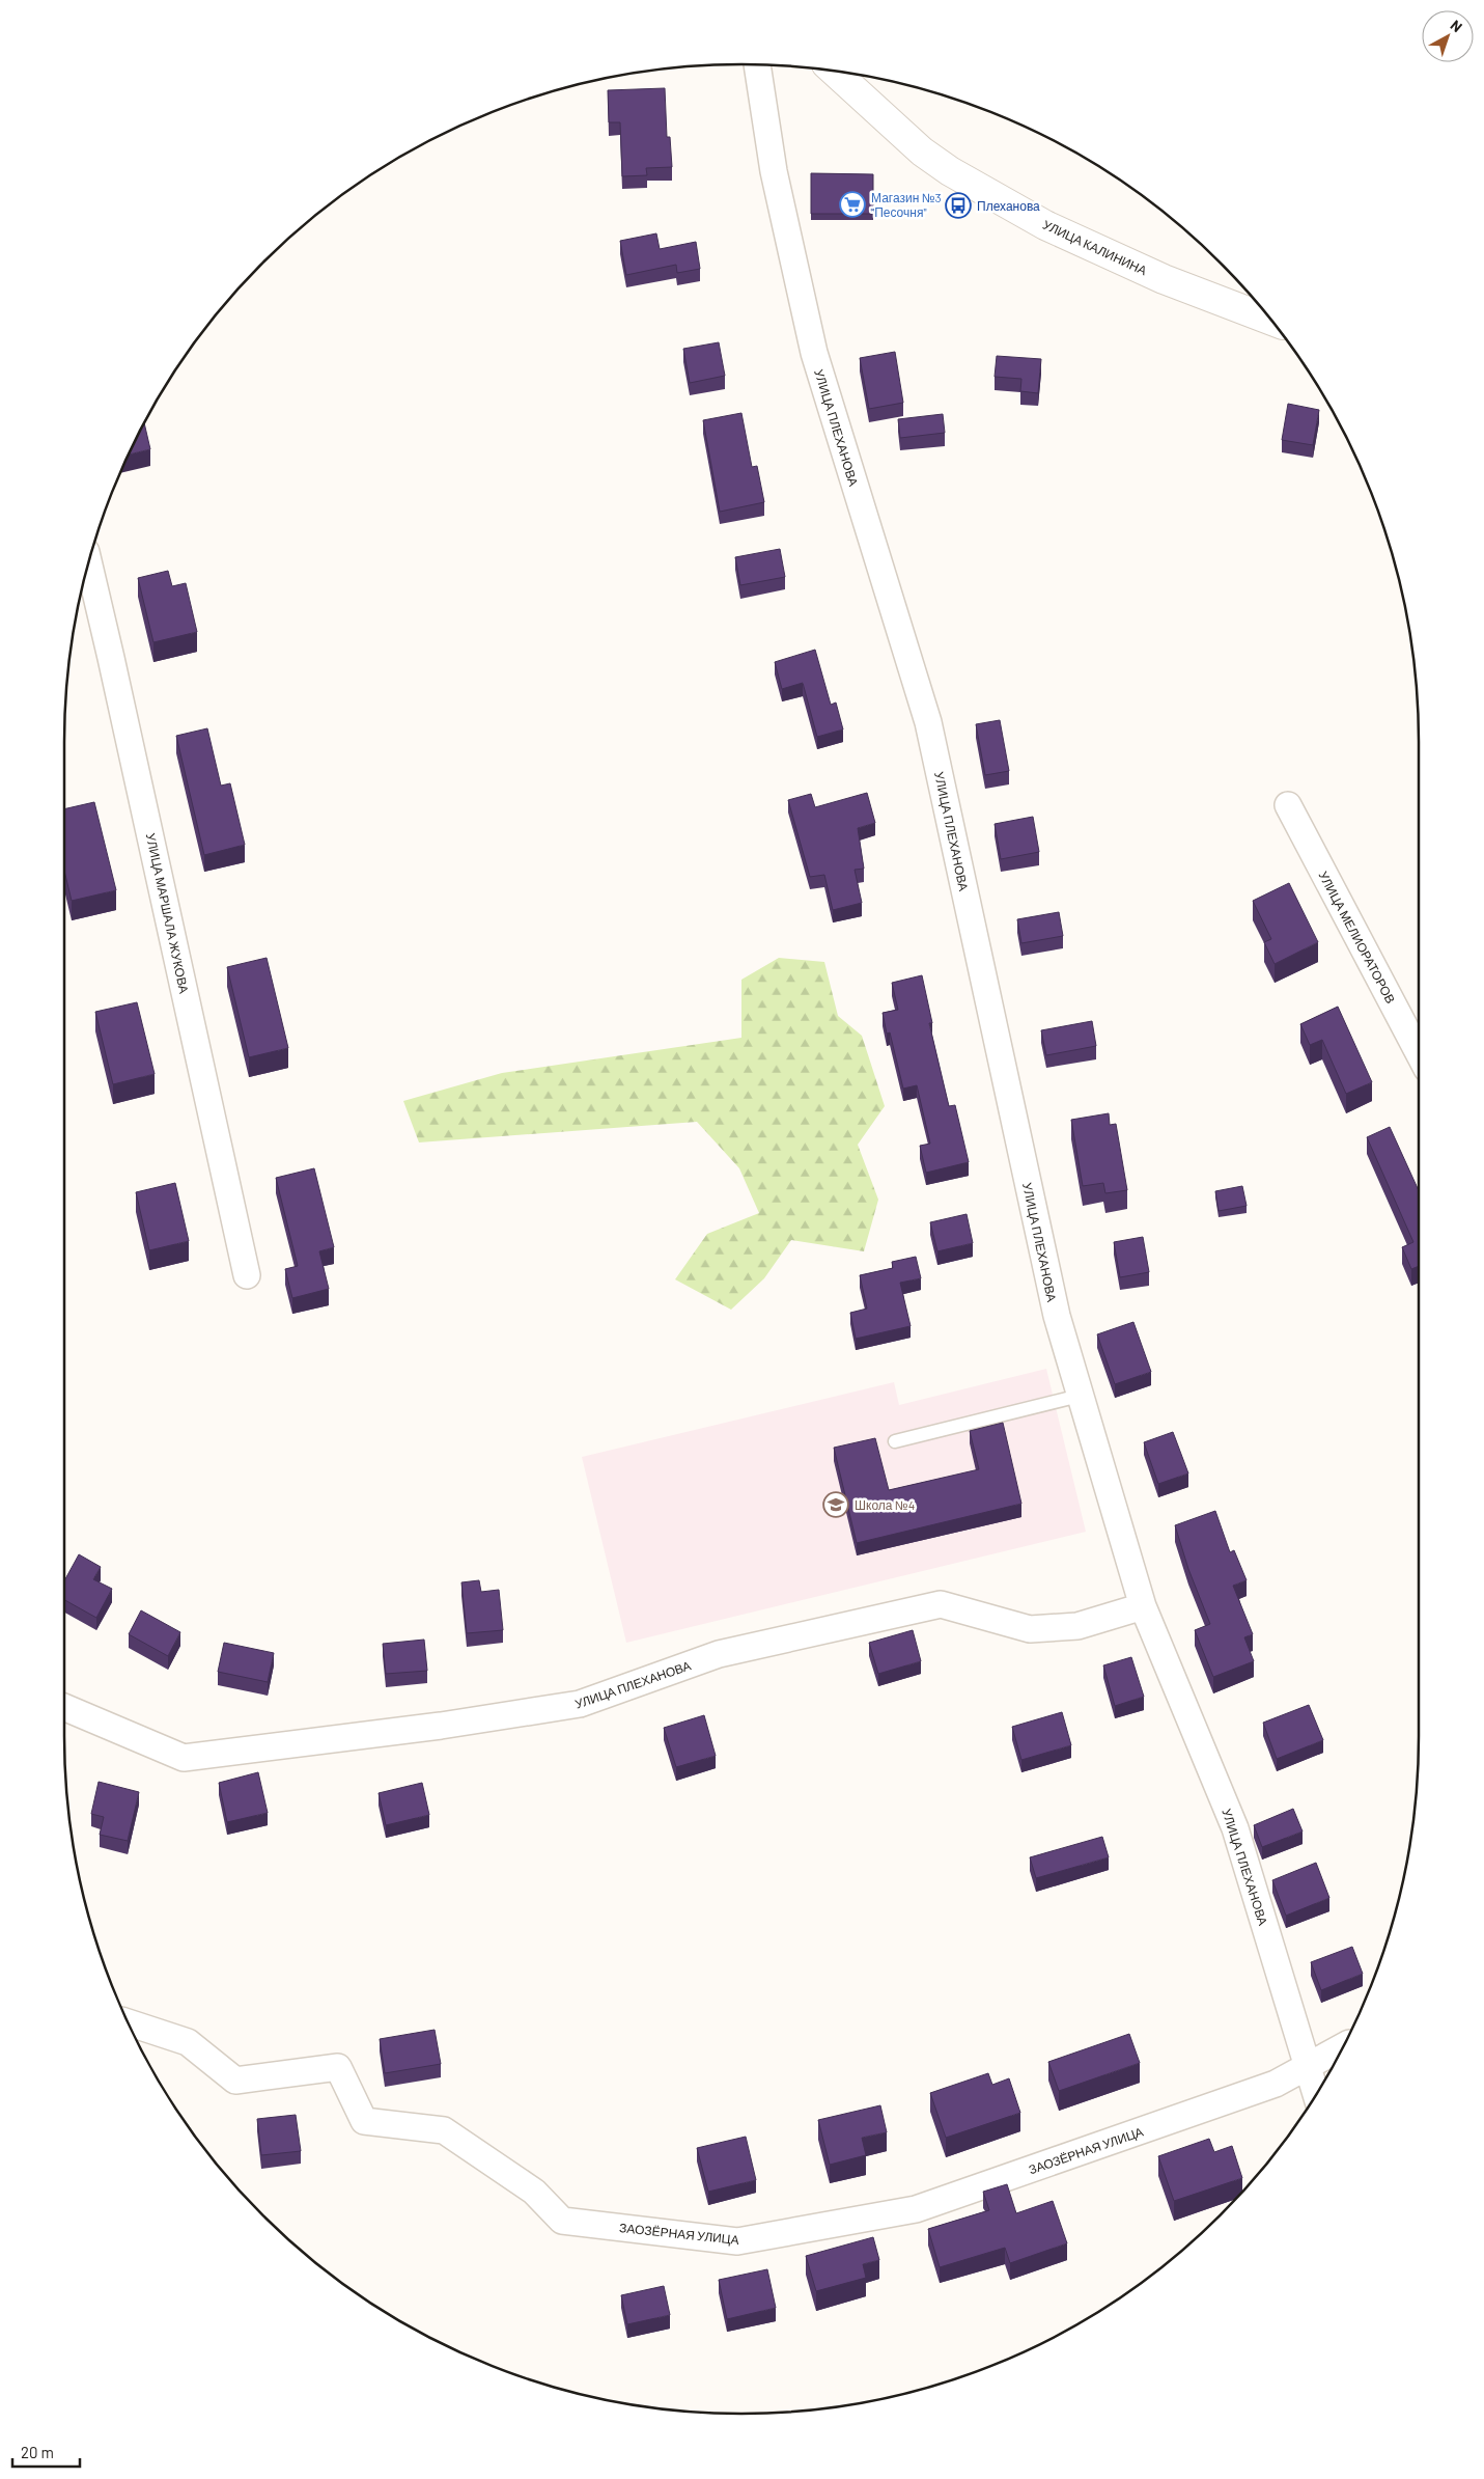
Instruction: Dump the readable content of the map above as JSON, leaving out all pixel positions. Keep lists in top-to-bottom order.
{
  "streets": {
    "main road": ["УЛИЦА КАЛИНИНА"],
    "street": [
      "УЛИЦА ПЛЕХАНОВА",
      "УЛИЦА МАРШАЛА ЖУКОВА",
      "УЛИЦА МЕЛИОРАТОРОВ",
      "ЗАОЗЁРНАЯ УЛИЦА"
    ]
  },
  "crossings": [
    ["УЛИЦА ПЛЕХАНОВА", "ЗАОЗЁРНАЯ УЛИЦА"]
  ],
  "places": {
    "supermarket": ["Магазин №3 \"Песочня\""],
    "bus stop": ["Плеханова"],
    "school or university": ["Школа №4"]
  },
  "scale_bar": "20 m",
  "north": "top right"
}
